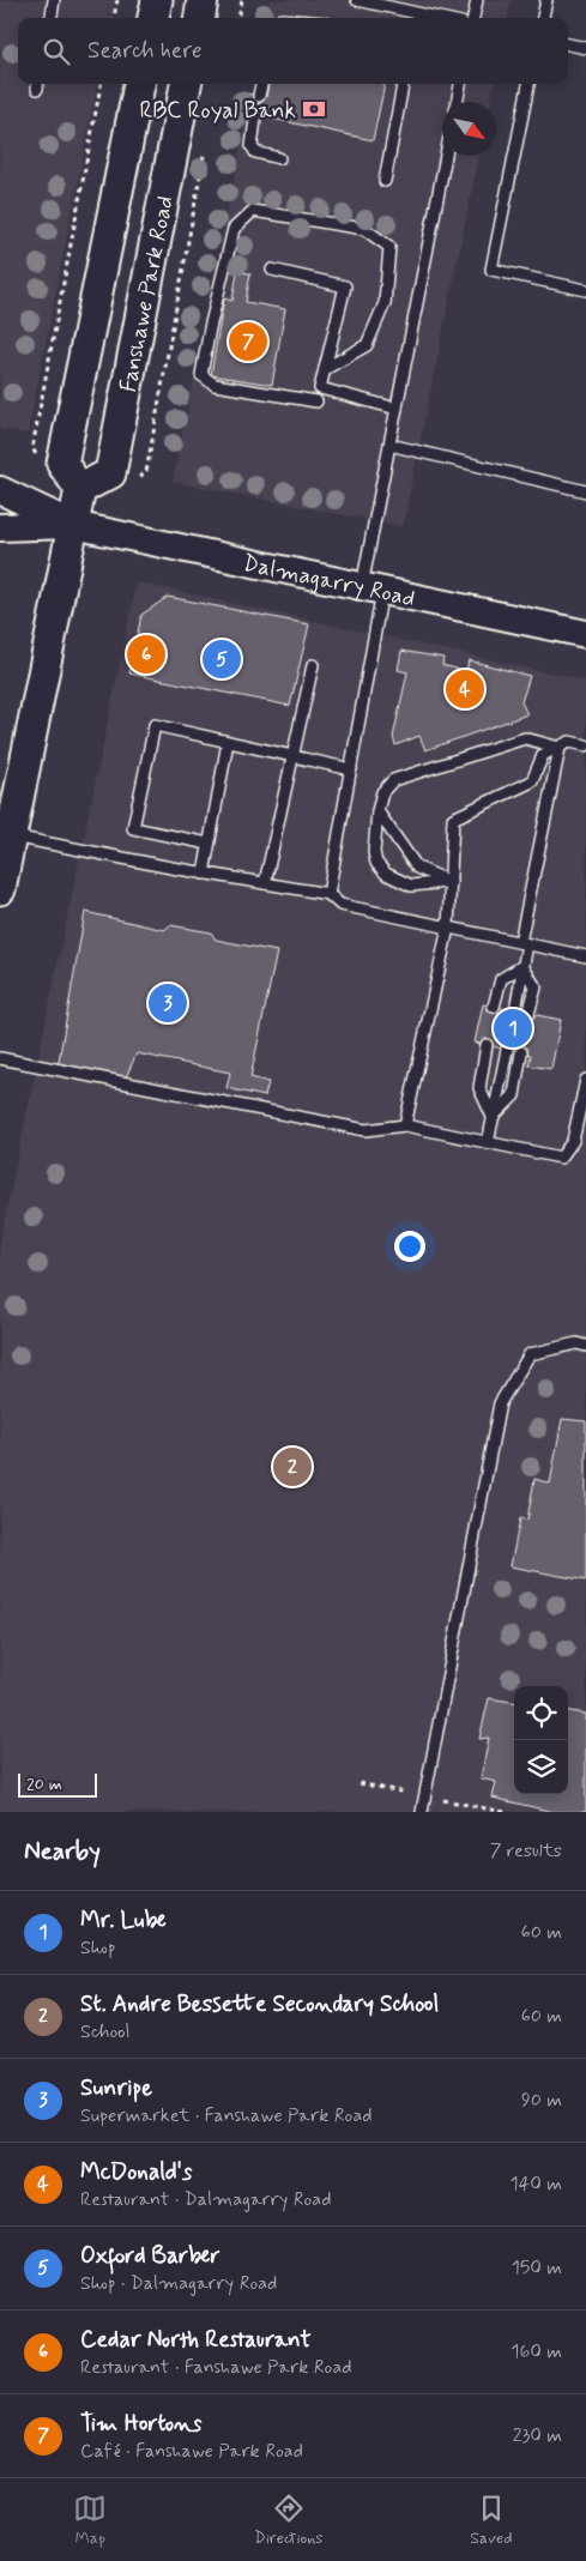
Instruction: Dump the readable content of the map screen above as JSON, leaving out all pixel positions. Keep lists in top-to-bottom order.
{
  "streets": {
    "main road": ["Fanshawe Park Road"],
    "street": ["Dalmagarry Road"]
  },
  "places": {
    "bank": ["RBC Royal Bank"]
  },
  "scale_bar": "20 m",
  "north": "bottom right",
  "page": {
    "search": "Search here",
    "pins": [
      "7",
      "6",
      "5",
      "4",
      "3",
      "1",
      "2"
    ],
    "scale": "20 m",
    "heading": ["Nearby", "7 results"],
    "list": [
      {
        "mark": "1",
        "name": "Mr. Lube",
        "note": "Shop",
        "value": "60 m"
      },
      {
        "mark": "2",
        "name": "St. Andre Bessette Secondary School",
        "note": "School",
        "value": "60 m"
      },
      {
        "mark": "3",
        "name": "Sunripe",
        "note": "Supermarket · Fanshawe Park Road",
        "value": "90 m"
      },
      {
        "mark": "4",
        "name": "McDonald's",
        "note": "Restaurant · Dalmagarry Road",
        "value": "140 m"
      },
      {
        "mark": "5",
        "name": "Oxford Barber",
        "note": "Shop · Dalmagarry Road",
        "value": "150 m"
      },
      {
        "mark": "6",
        "name": "Cedar North Restaurant",
        "note": "Restaurant · Fanshawe Park Road",
        "value": "160 m"
      },
      {
        "mark": "7",
        "name": "Tim Hortons",
        "note": "Café · Fanshawe Park Road",
        "value": "230 m"
      }
    ],
    "nav": ["Map", "Directions", "Saved"]
  }
}
